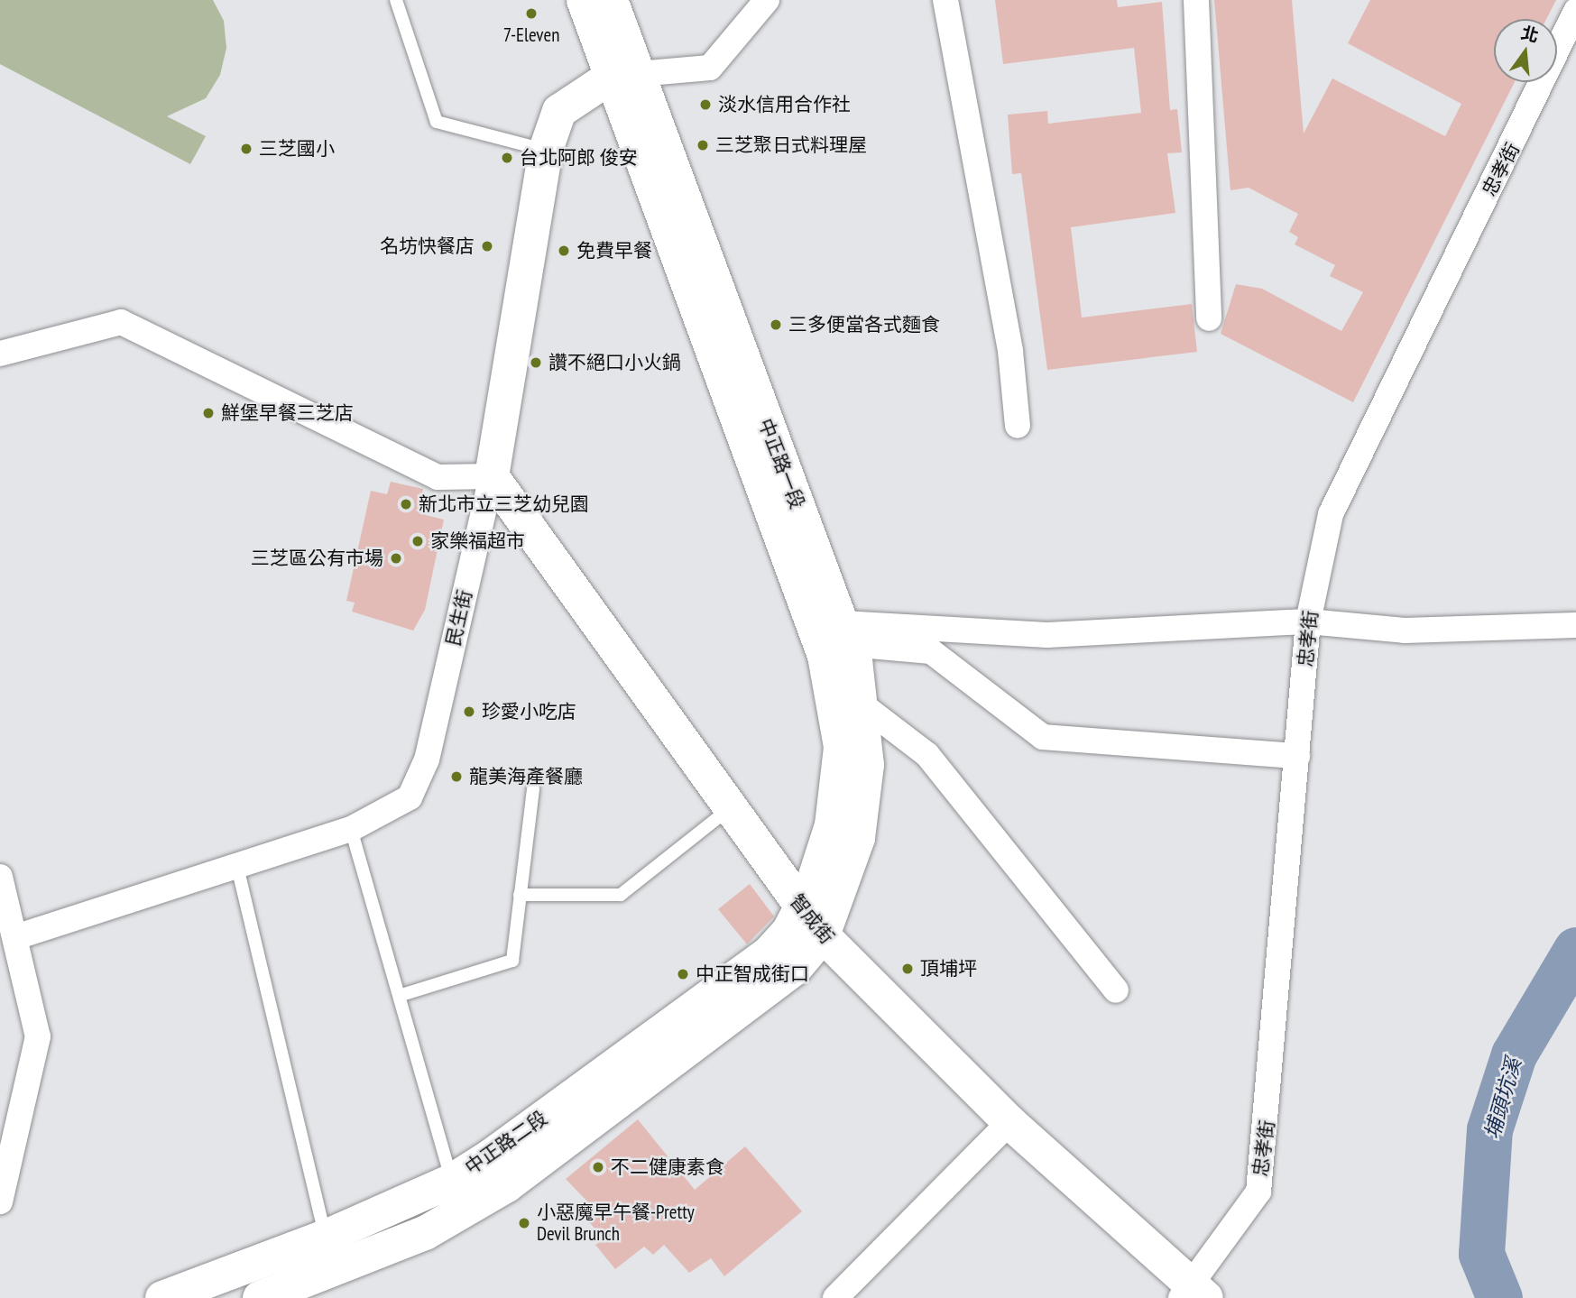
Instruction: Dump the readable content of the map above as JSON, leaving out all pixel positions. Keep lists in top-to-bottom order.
{
  "streets": {
    "main road": [
      "中正路一段",
      "民生街",
      "智成街",
      "中正路二段"
    ],
    "street": ["忠孝街"]
  },
  "crossings": [
    ["忠孝街", "智成街"],
    ["中正路一段", "民生街"],
    ["中正路一段", "智成街"],
    ["中正路一段", "中正路二段"],
    ["民生街", "智成街"],
    ["智成街", "中正路二段"]
  ],
  "water": ["埔頭坑溪"],
  "places": [
    "7-Eleven",
    "淡水信用合作社",
    "三芝聚日式料理屋",
    "三芝國小",
    "台北阿郎 俊安",
    "名坊快餐店",
    "免費早餐",
    "三多便當各式麵食",
    "讚不絕口小火鍋",
    "鮮堡早餐三芝店",
    "新北市立三芝幼兒園",
    "家樂福超市",
    "三芝區公有市場",
    "珍愛小吃店",
    "龍美海產餐廳",
    "頂埔坪",
    "中正智成街口",
    "不二健康素食",
    "小惡魔早午餐-Pretty Devil Brunch"
  ],
  "north": "top"
}
